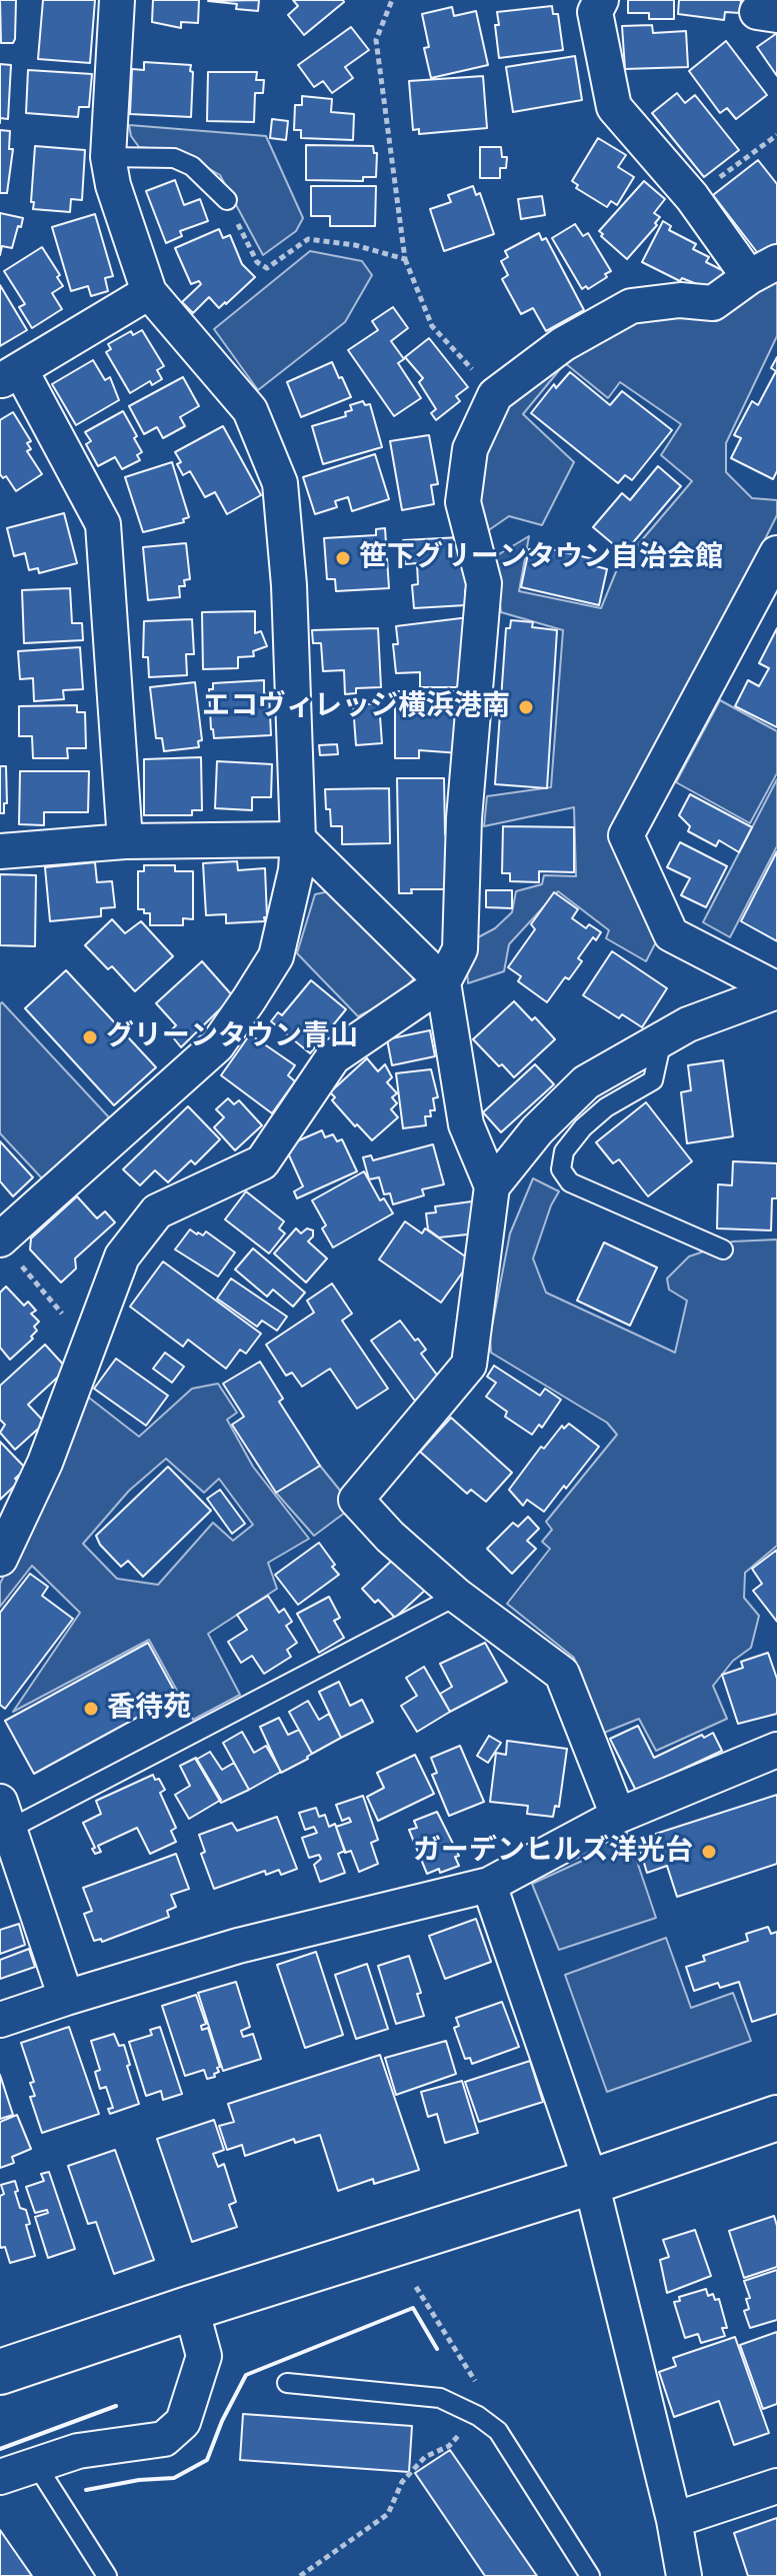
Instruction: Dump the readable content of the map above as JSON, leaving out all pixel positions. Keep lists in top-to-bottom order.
{
  "places": [
    "笹下グリーンタウン自治会館",
    "エコヴィレッジ横浜港南",
    "グリーンタウン青山",
    "香待苑",
    "ガーデンヒルズ洋光台"
  ]
}
